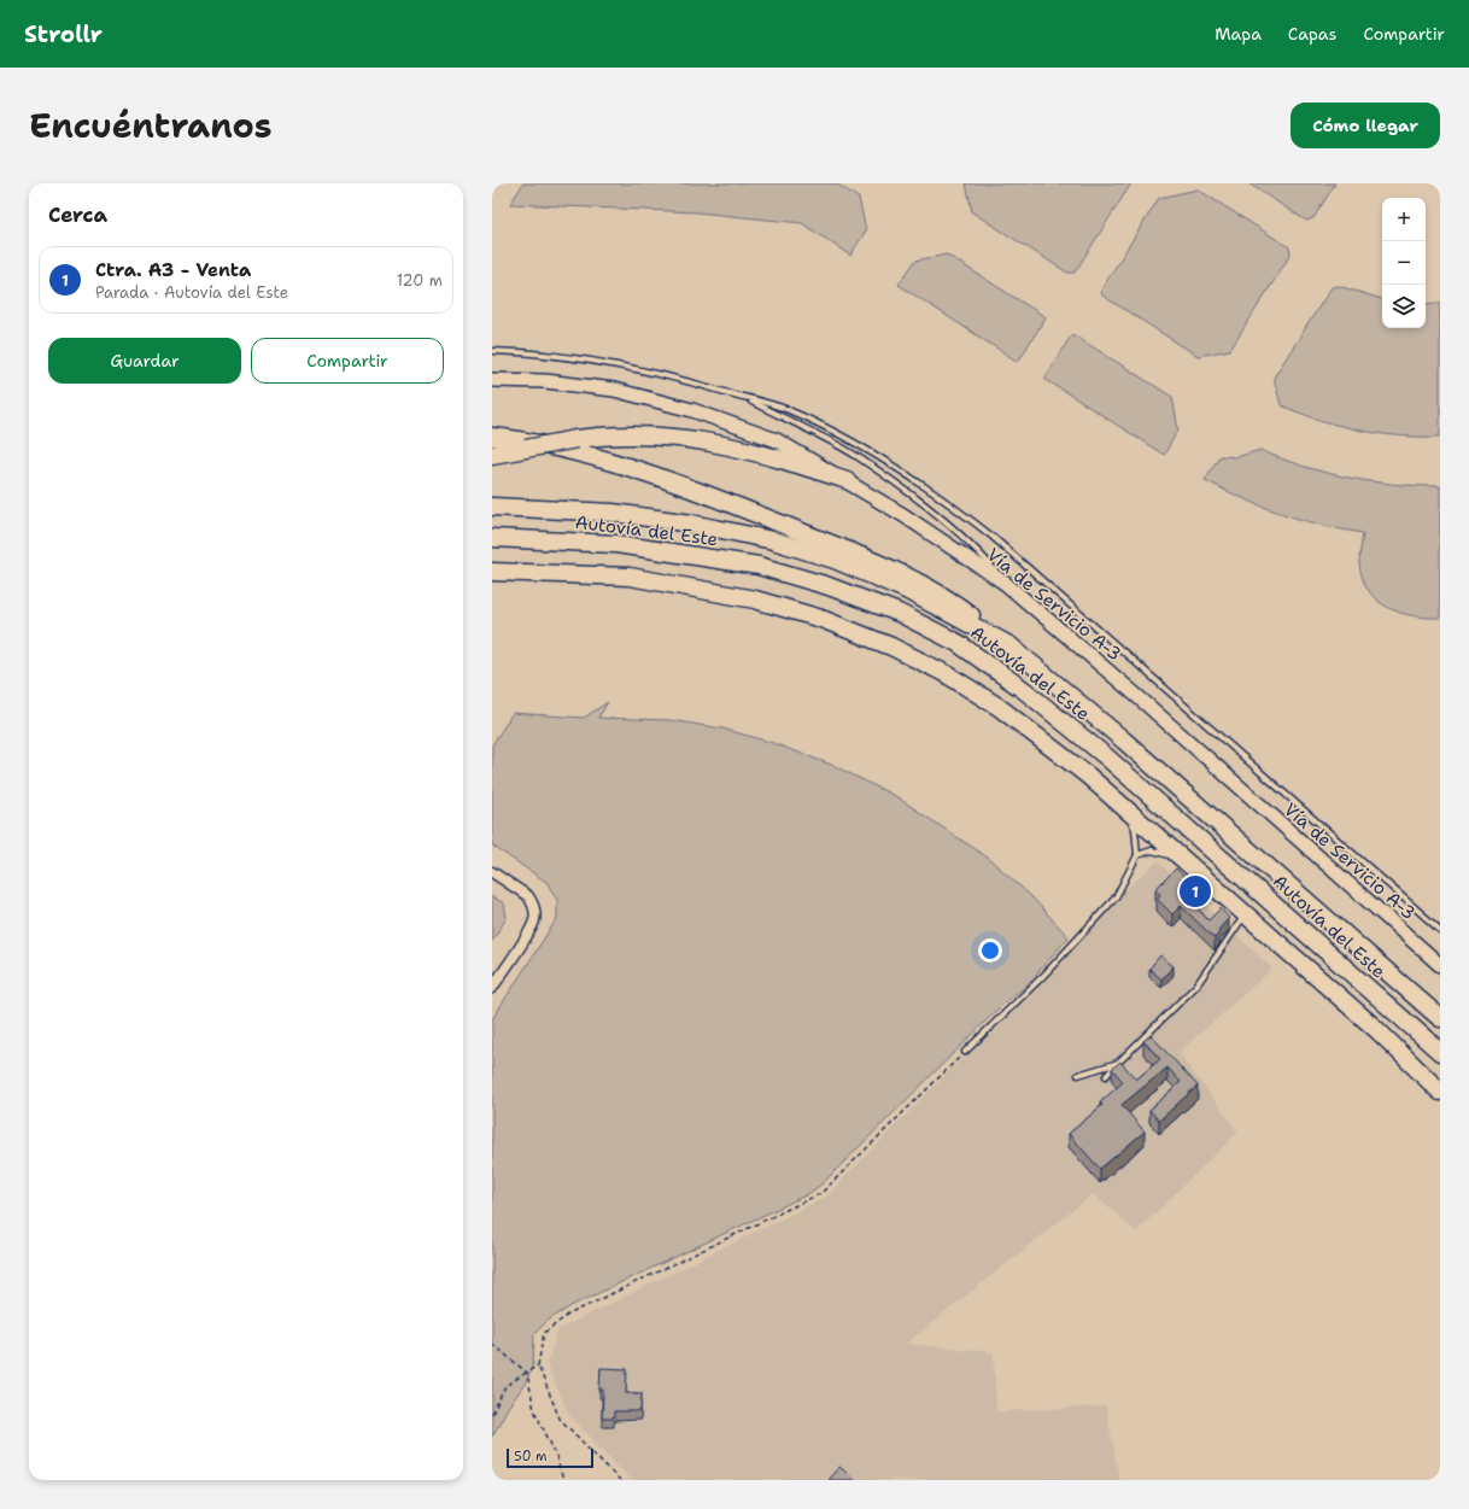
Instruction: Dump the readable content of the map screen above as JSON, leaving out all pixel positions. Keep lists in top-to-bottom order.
{
  "streets": {
    "highway": ["Autovía del Este"],
    "main road": ["Vía de Servicio A-3"]
  },
  "scale_bar": "50 m",
  "page": {
    "header": "Strollr",
    "nav": ["Mapa", "Capas", "Compartir"],
    "title": "Encuéntranos",
    "buttons": [
      "Cómo llegar",
      ["Guardar", "Compartir"]
    ],
    "heading": "Cerca",
    "map_buttons": ["+", "−"],
    "list": [
      {
        "mark": "1",
        "name": "Ctra. A3 - Venta",
        "note": "Parada · Autovía del Este",
        "value": "120 m"
      }
    ],
    "pins": "1",
    "scale": "50 m"
  }
}
